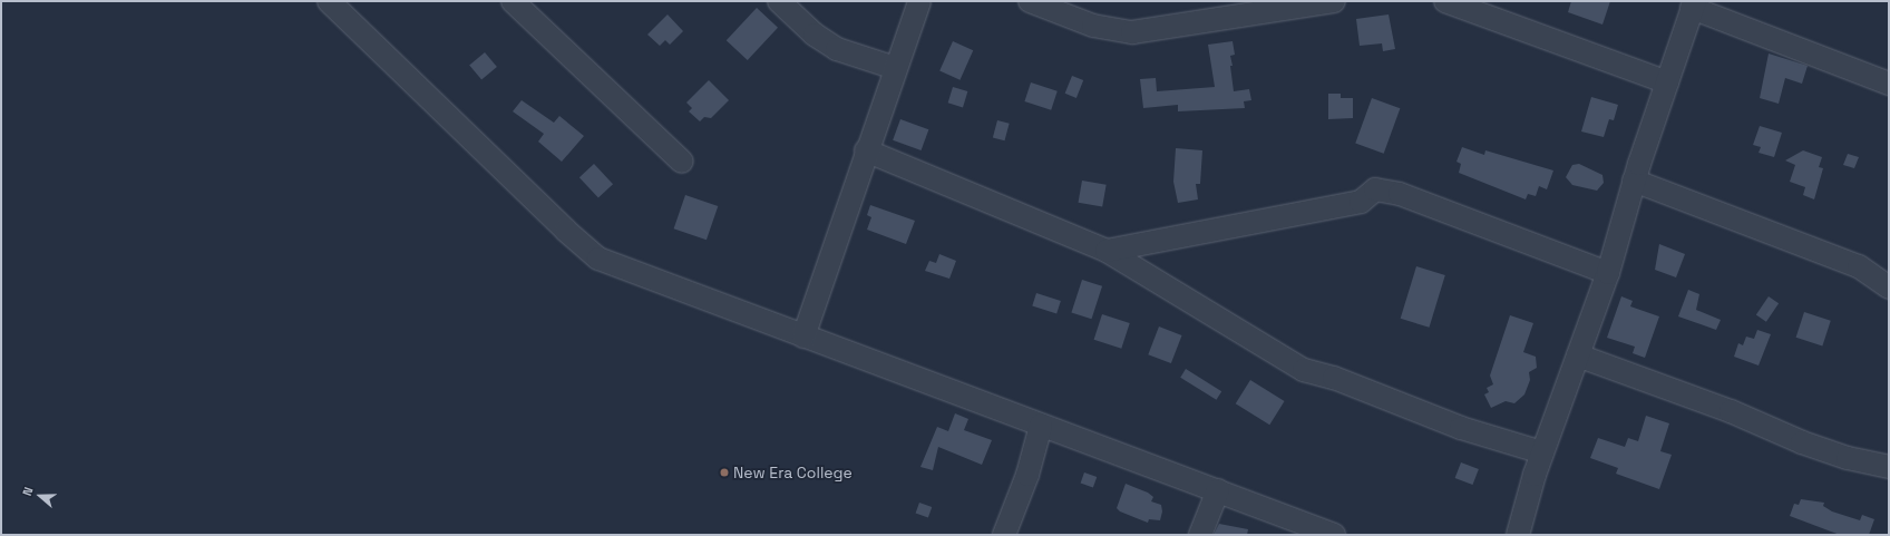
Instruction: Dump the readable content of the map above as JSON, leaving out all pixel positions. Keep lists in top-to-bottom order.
{
  "places": ["New Era College"],
  "north": "left"
}
